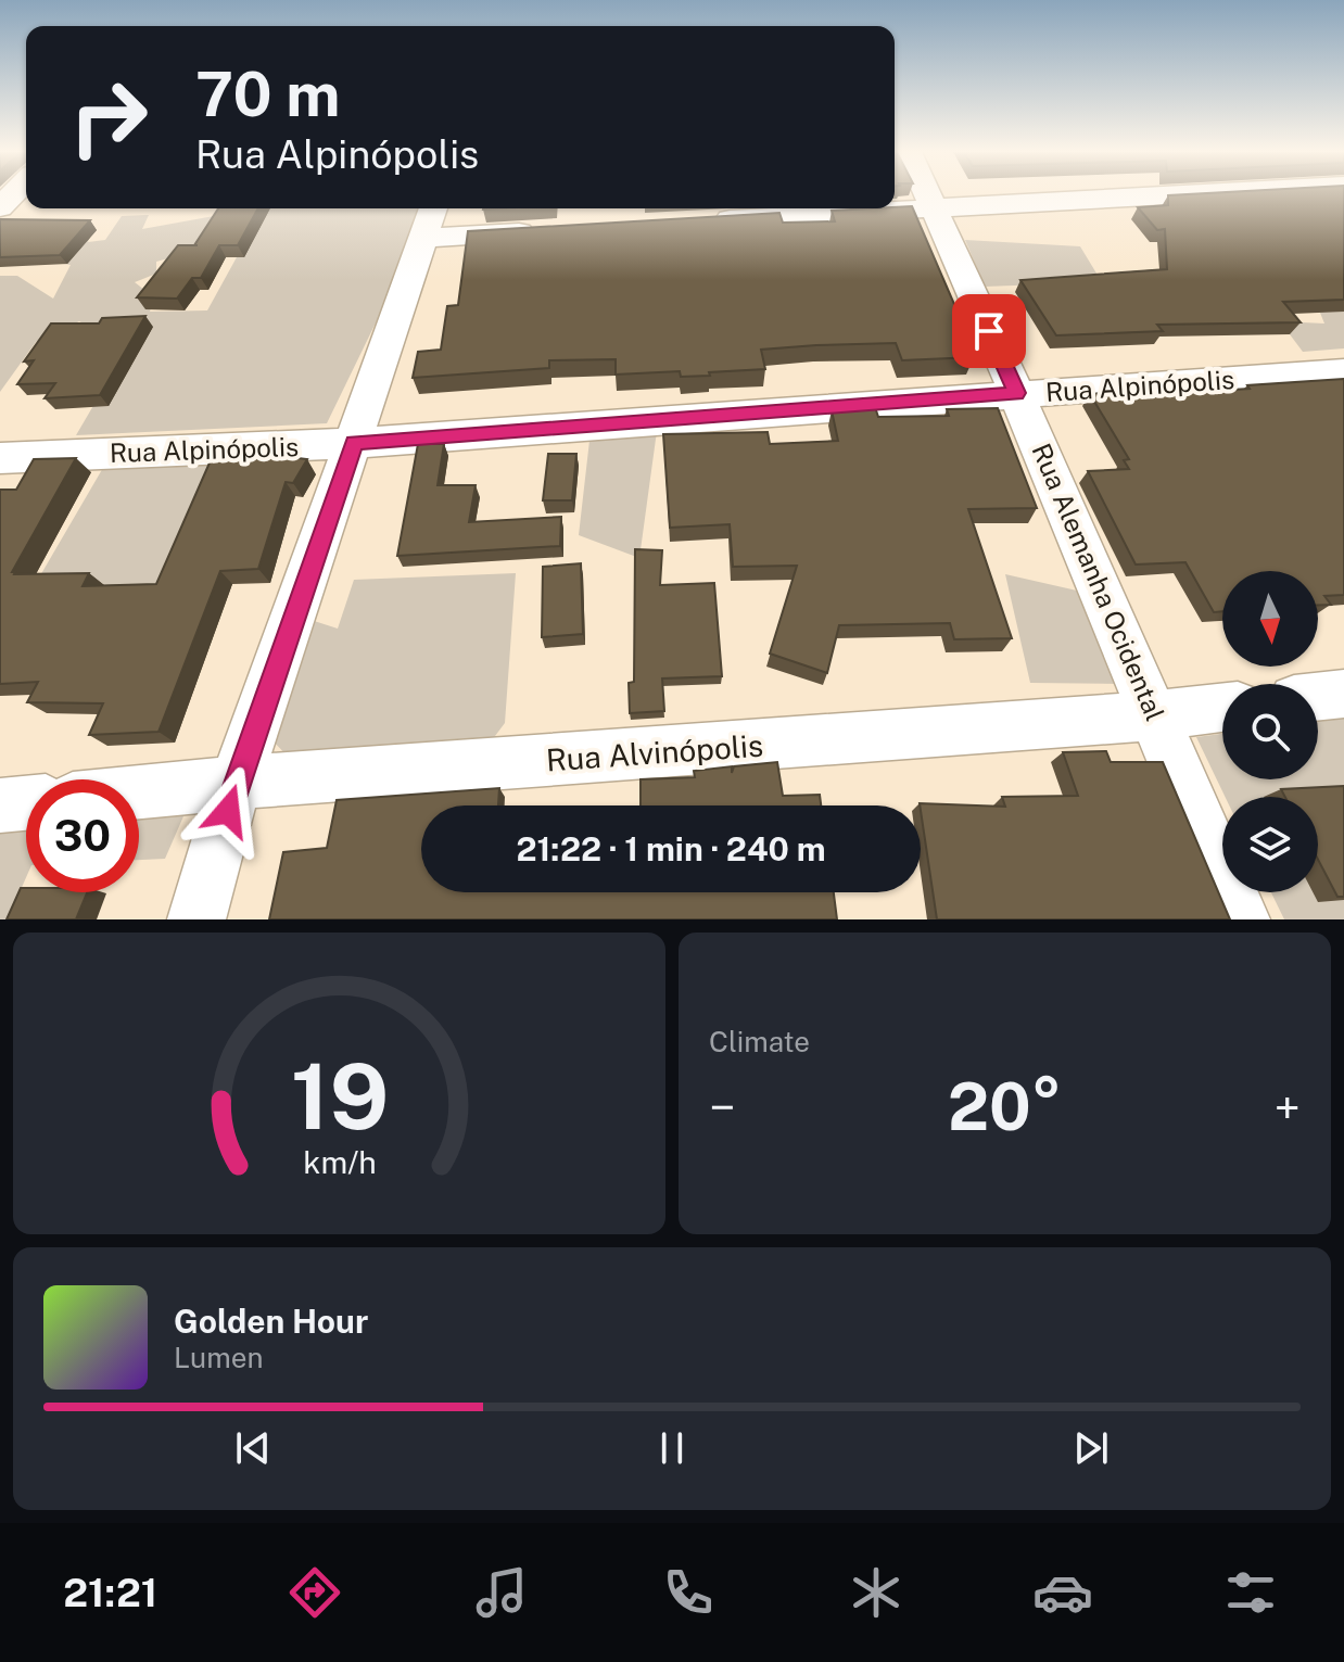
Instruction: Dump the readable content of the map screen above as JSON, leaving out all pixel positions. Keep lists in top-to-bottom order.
{
  "streets": {
    "street": ["Rua Alpinópolis", "Rua Alemanha Ocidental", "Rua Alvinópolis"]
  },
  "crossings": [
    ["Rua Alpinópolis", "Rua Alemanha Ocidental"],
    ["Rua Alemanha Ocidental", "Rua Alvinópolis"]
  ],
  "north": "bottom",
  "page": {
    "turn": ["70 m", "Rua Alpinópolis"],
    "limit": "30",
    "trip": "21:22 · 1 min · 240 m",
    "tile": "Climate",
    "heat": ["−", "20°", "+"],
    "song": ["Golden Hour", "Lumen"],
    "tabs": "21:21",
    "gauge": ["19", "km/h"]
  }
}
